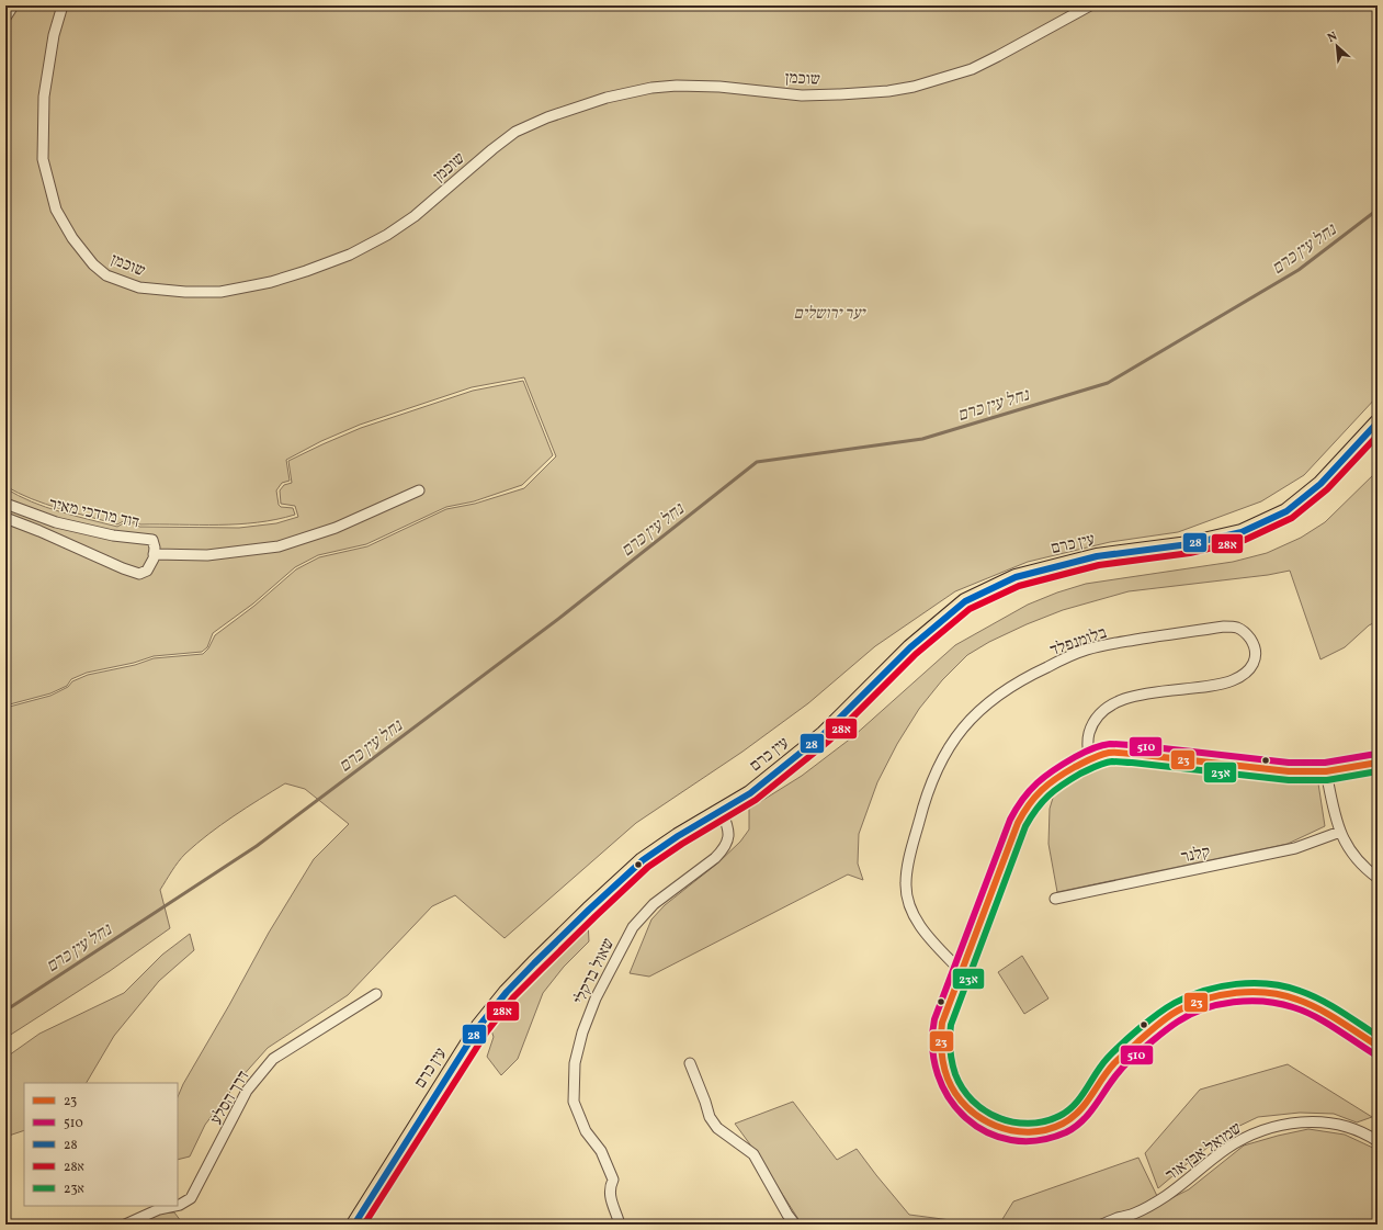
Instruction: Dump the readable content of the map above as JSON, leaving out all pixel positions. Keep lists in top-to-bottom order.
{
  "streets": {
    "main road": ["עין כרם"],
    "street": [
      "שוכמן",
      "דוד מרדכי מאיר",
      "בלומנפלד",
      "קלנר",
      "שאול ברקלי",
      "דרך הסלע",
      "שמואל אבן אור"
    ]
  },
  "crossings": [
    ["עין כרם", "שאול ברקלי"]
  ],
  "water": ["נחל עין כרם"],
  "parks": ["יער ירושלים"],
  "lines": [
    "transit line 28",
    "transit line 28א",
    "transit line 510",
    "transit line 23",
    "transit line 23א"
  ],
  "legend": [
    "23",
    "510",
    "28",
    "28א",
    "23א"
  ],
  "north": "top left"
}
